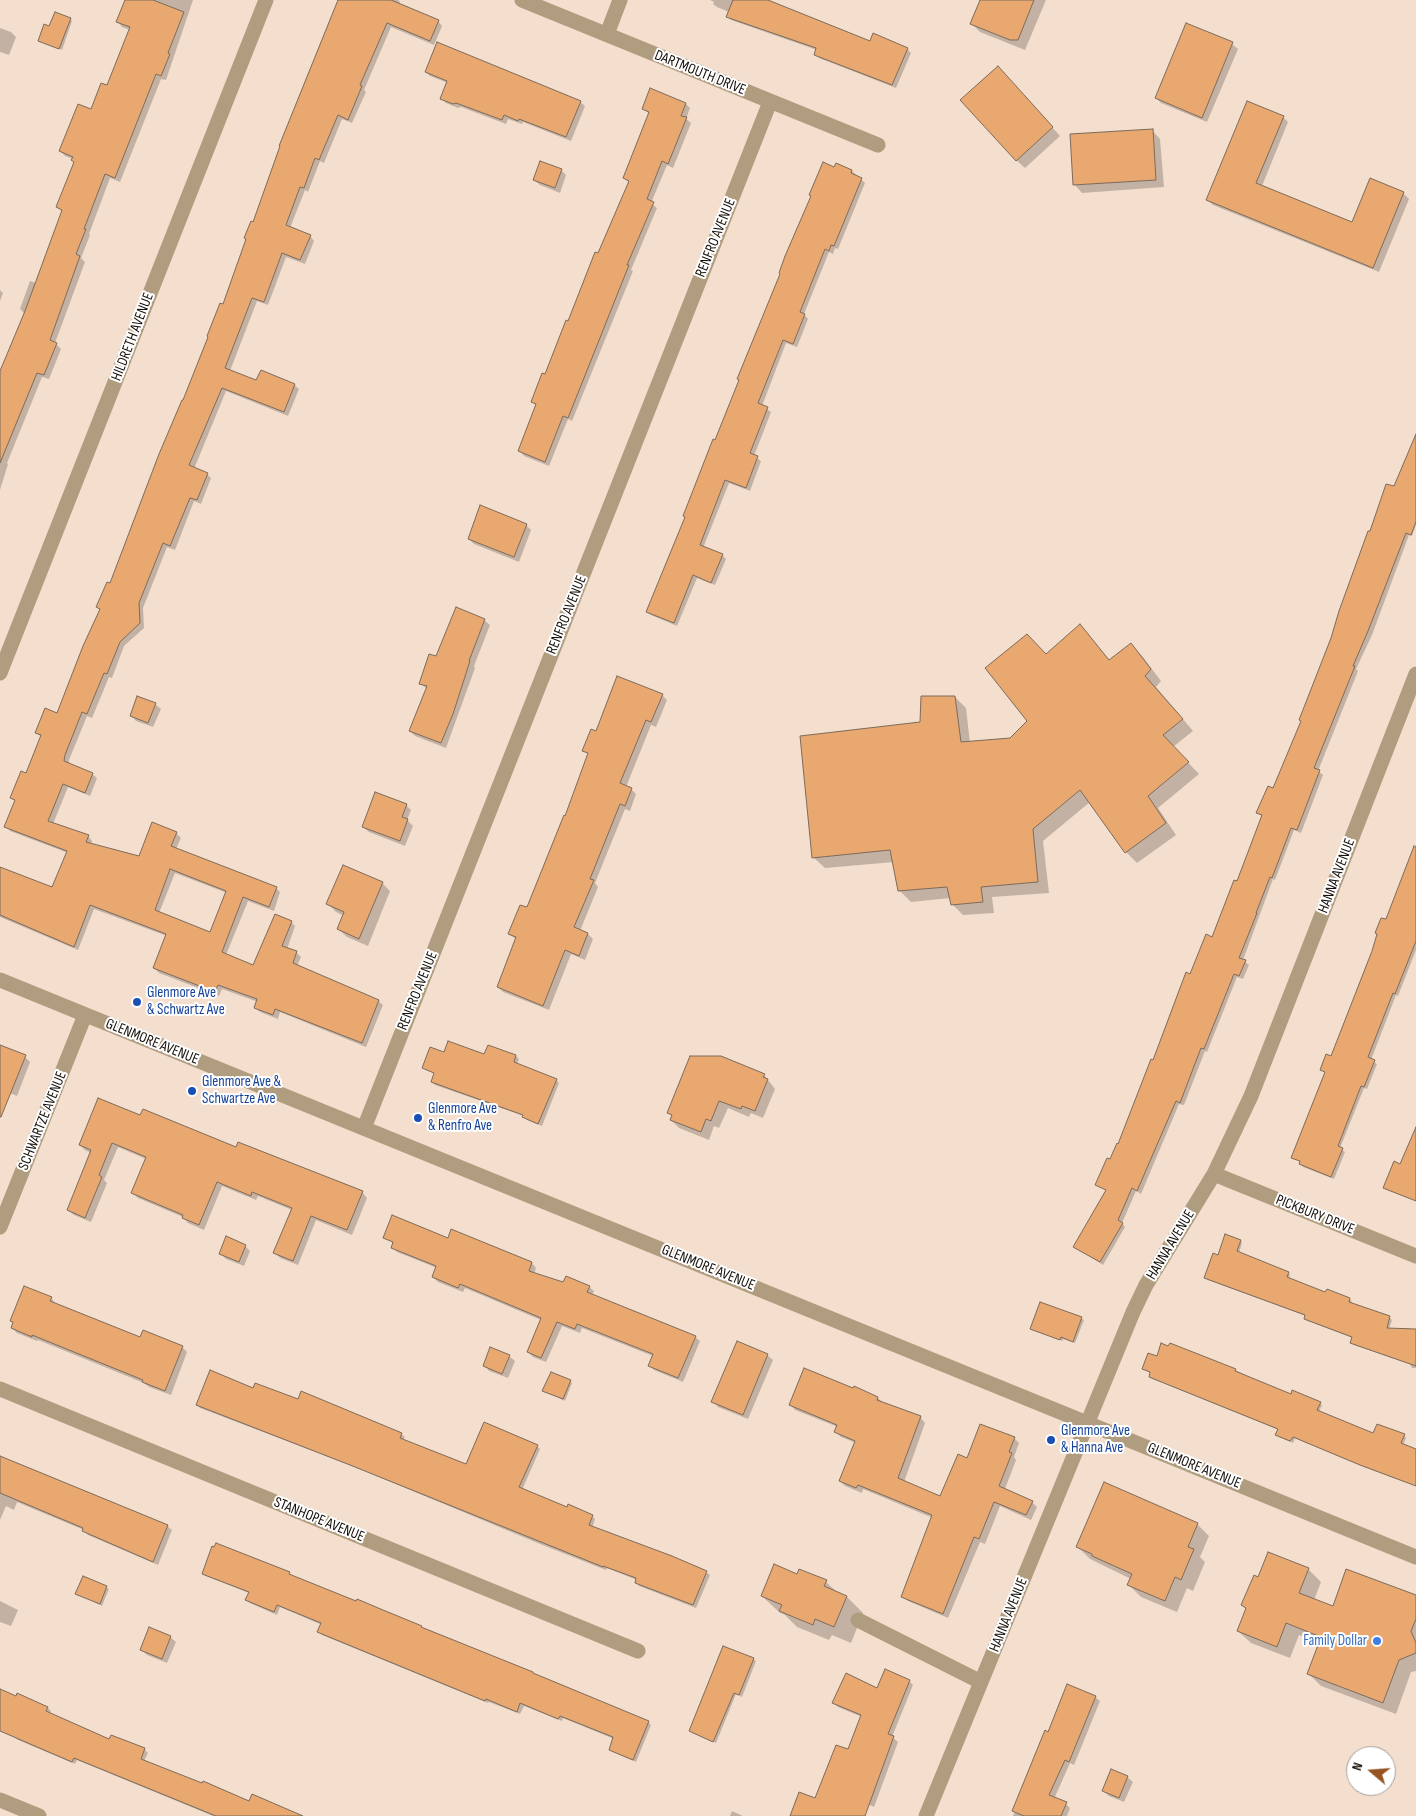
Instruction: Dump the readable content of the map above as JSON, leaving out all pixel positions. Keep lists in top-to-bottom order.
{
  "streets": {
    "street": [
      "DARTMOUTH DRIVE",
      "RENFRO AVENUE",
      "HILDRETH AVENUE",
      "HANNA AVENUE",
      "GLENMORE AVENUE",
      "SCHWARTZE AVENUE",
      "PICKBURY DRIVE",
      "STANHOPE AVENUE"
    ]
  },
  "crossings": [
    ["DARTMOUTH DRIVE", "RENFRO AVENUE"],
    ["RENFRO AVENUE", "GLENMORE AVENUE"],
    ["HANNA AVENUE", "GLENMORE AVENUE"],
    ["HANNA AVENUE", "PICKBURY DRIVE"],
    ["GLENMORE AVENUE", "SCHWARTZE AVENUE"]
  ],
  "places": [
    "Glenmore Ave & Schwartz Ave",
    "Glenmore Ave & Schwartze Ave",
    "Glenmore Ave & Renfro Ave",
    "Glenmore Ave & Hanna Ave",
    "Family Dollar"
  ],
  "north": "left"
}
